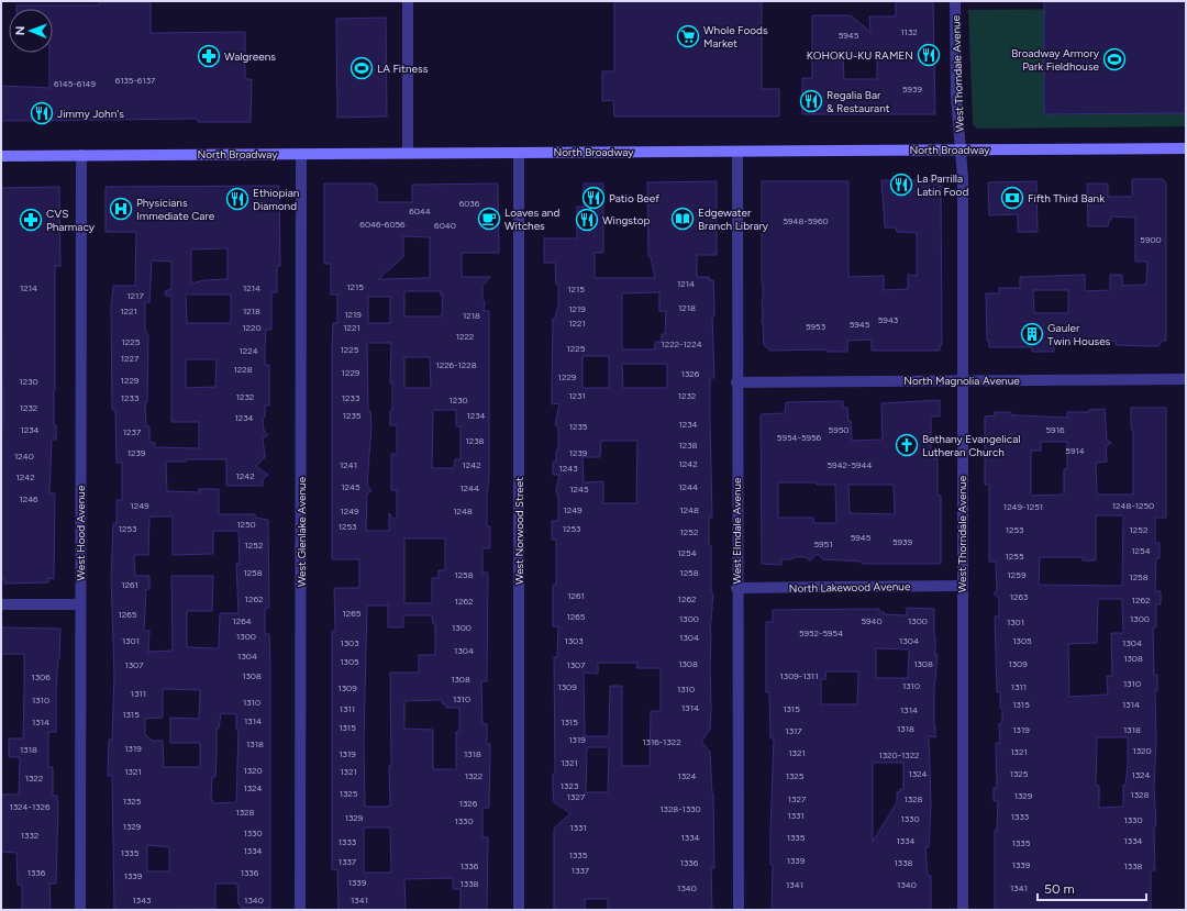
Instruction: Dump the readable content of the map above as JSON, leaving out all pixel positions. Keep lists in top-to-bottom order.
{
  "streets": {
    "main road": ["North Broadway"],
    "street": [
      "West Thorndale Avenue",
      "North Magnolia Avenue",
      "West Norwood Street",
      "West Elmdale Avenue",
      "West Glenlake Avenue",
      "West Hood Avenue",
      "North Lakewood Avenue"
    ]
  },
  "crossings": [
    ["West Thorndale Avenue", "North Broadway"],
    ["West Thorndale Avenue", "North Magnolia Avenue"],
    ["West Thorndale Avenue", "North Lakewood Avenue"],
    ["North Broadway", "West Norwood Street"],
    ["North Broadway", "West Elmdale Avenue"],
    ["North Broadway", "West Glenlake Avenue"],
    ["North Broadway", "West Hood Avenue"],
    ["North Magnolia Avenue", "West Elmdale Avenue"],
    ["West Elmdale Avenue", "North Lakewood Avenue"]
  ],
  "places": {
    "supermarket": ["Whole Foods Market"],
    "restaurant": [
      "KOHOKU-KU RAMEN",
      "Regalia Bar & Restaurant",
      "Jimmy John's",
      "La Parrilla Latin Food",
      "Patio Beef",
      "Ethiopian Diamond",
      "Wingstop"
    ],
    "pharmacy": ["Walgreens", "CVS Pharmacy"],
    "sports": ["Broadway Armory Park Fieldhouse", "LA Fitness"],
    "bank": ["Fifth Third Bank"],
    "hospital": ["Physicians Immediate Care"],
    "cafe": ["Loaves and Witches"],
    "library": ["Edgewater Branch Library"],
    "building": ["Gauler Twin Houses"],
    "church": ["Bethany Evangelical Lutheran Church"]
  },
  "house_numbers": [
    "1132",
    "5945",
    "6135-6137",
    "6145-6149",
    "5939",
    "6036",
    "6044",
    "5948-5960",
    "6046-6056",
    "6040",
    "5900",
    "1214",
    "1215",
    "1214",
    "1214",
    "1215",
    "1217",
    "1218",
    "1219",
    "1221",
    "1218",
    "1219",
    "1218",
    "5943",
    "1221",
    "5945",
    "5953",
    "1220",
    "1221",
    "1222",
    "1225",
    "1222-1224",
    "1225",
    "1225",
    "1224",
    "1227",
    "1226-1228",
    "1228",
    "1229",
    "1326",
    "1229",
    "1229",
    "1230",
    "1231",
    "1232",
    "1232",
    "1233",
    "1233",
    "1230",
    "1232",
    "1235",
    "1234",
    "1234",
    "1234",
    "1235",
    "1234",
    "5950",
    "5916",
    "1237",
    "5954-5956",
    "1238",
    "1238",
    "5914",
    "1239",
    "1239",
    "1240",
    "1242",
    "1241",
    "1242",
    "5942-5944",
    "1243",
    "1242",
    "1242",
    "1245",
    "1244",
    "1244",
    "1245",
    "1246",
    "1249",
    "1248-1250",
    "1249-1251",
    "1249",
    "1248",
    "1249",
    "1248",
    "1250",
    "1253",
    "1253",
    "1253",
    "1253",
    "1252",
    "1252",
    "5945",
    "5939",
    "5951",
    "1252",
    "1254",
    "1254",
    "1255",
    "1258",
    "1258",
    "1258",
    "1259",
    "1258",
    "1261",
    "1261",
    "1263",
    "1262",
    "1262",
    "1262",
    "1262",
    "1265",
    "1265",
    "1265",
    "1300",
    "1300",
    "1264",
    "5940",
    "1300",
    "1301",
    "1300",
    "5952-5954",
    "1300",
    "1304",
    "1301",
    "1303",
    "1304",
    "1305",
    "1303",
    "1304",
    "1304",
    "1304",
    "1308",
    "1305",
    "1308",
    "1308",
    "1309",
    "1307",
    "1307",
    "1308",
    "1309-1311",
    "1306",
    "1308",
    "1310",
    "1310",
    "1309",
    "1311",
    "1309",
    "1310",
    "1311",
    "1310",
    "1310",
    "1310",
    "1315",
    "1314",
    "1314",
    "1311",
    "1315",
    "1314",
    "1315",
    "1314",
    "1314",
    "1315",
    "1315",
    "1318",
    "1319",
    "1318",
    "1317",
    "1319",
    "1316-1322",
    "1318",
    "1319",
    "1318",
    "1320",
    "1321",
    "1321",
    "1319",
    "1318",
    "1320-1322",
    "1321",
    "1320",
    "1321",
    "1321",
    "1324",
    "1325",
    "1324",
    "1322",
    "1324",
    "1325",
    "1322",
    "1323",
    "1324",
    "1325",
    "1328",
    "1329",
    "1327",
    "1327",
    "1328",
    "1325",
    "1326",
    "1324-1326",
    "1328-1330",
    "1328",
    "1331",
    "1333",
    "1329",
    "1330",
    "1330",
    "1330",
    "1329",
    "1331",
    "1330",
    "1332",
    "1334",
    "1335",
    "1334",
    "1334",
    "1333",
    "1335",
    "1334",
    "1335",
    "1335",
    "1339",
    "1337",
    "1336",
    "1338",
    "1339",
    "1336",
    "1338",
    "1337",
    "1336",
    "1336",
    "1339",
    "1339",
    "1338",
    "1341",
    "1340",
    "1340",
    "1341",
    "1343",
    "1340",
    "1341"
  ],
  "scale_bar": "50 m",
  "north": "left"
}
